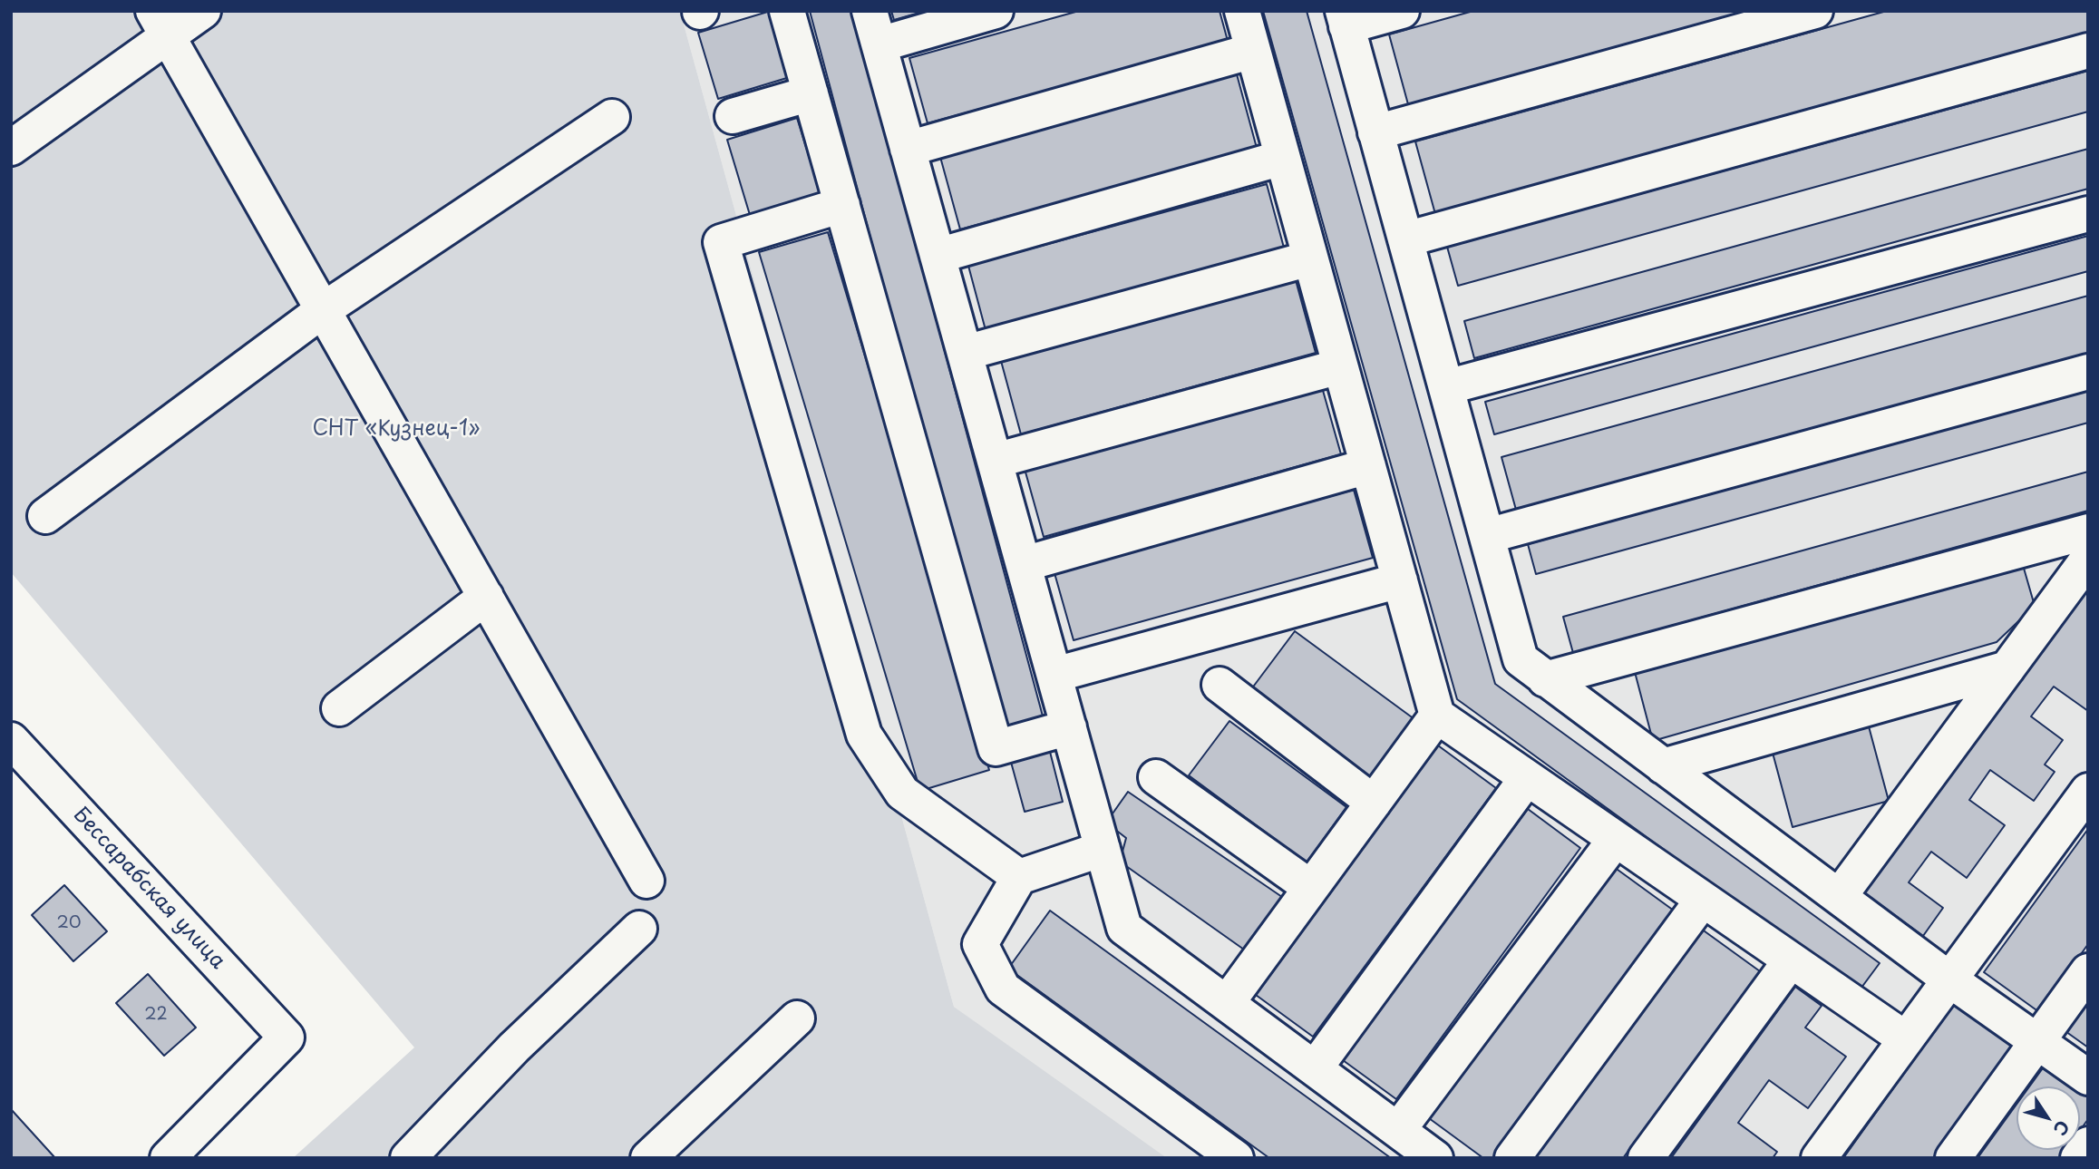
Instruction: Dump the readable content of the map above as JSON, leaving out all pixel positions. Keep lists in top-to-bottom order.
{
  "streets": {
    "street": ["Бессарабская улица"]
  },
  "parks": ["СНТ «Кузнец-1»"],
  "house_numbers": ["20", "22"],
  "north": "bottom right"
}
